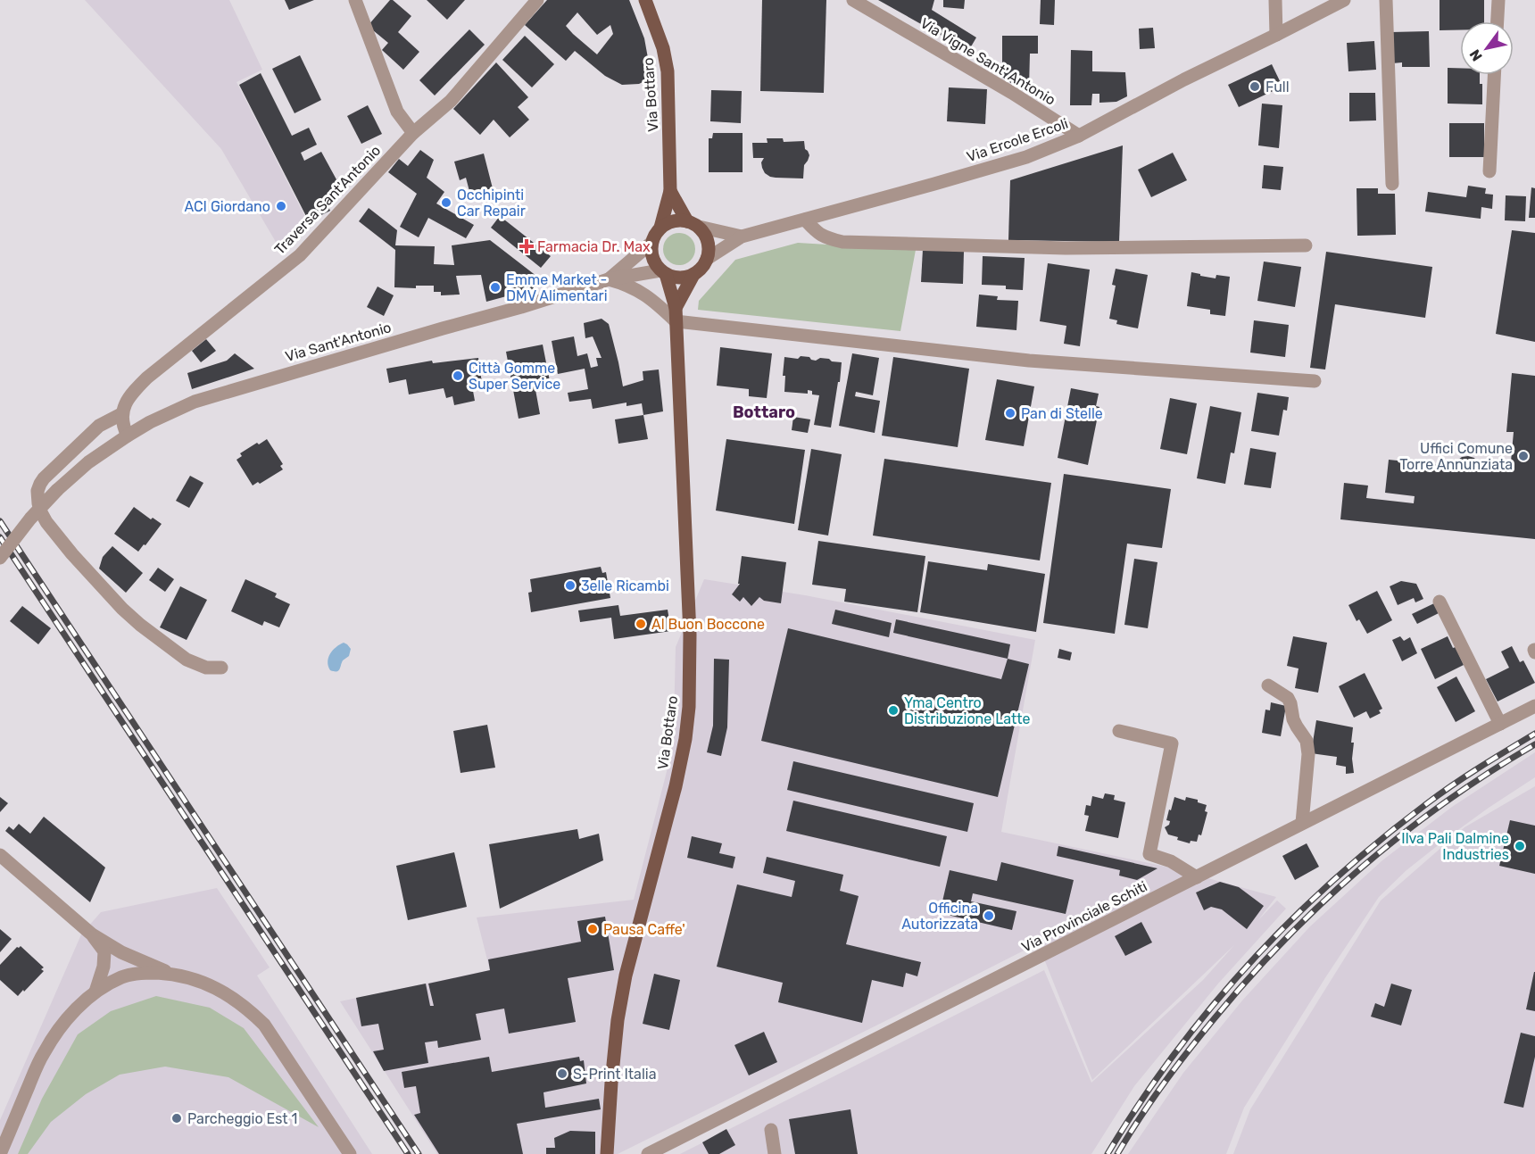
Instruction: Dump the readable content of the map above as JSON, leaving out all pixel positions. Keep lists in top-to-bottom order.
{
  "streets": {
    "main road": ["Via Bottaro"],
    "street": [
      "Via Vigne Sant' Antonio",
      "Via Ercole Ercoli",
      "Traversa Sant'Antonio",
      "Via Sant'Antonio",
      "Via Provinciale Schiti"
    ]
  },
  "crossings": [
    ["Via Vigne Sant' Antonio", "Via Ercole Ercoli"],
    ["Via Bottaro", "Via Ercole Ercoli"],
    ["Via Bottaro", "Via Sant'Antonio"],
    ["Via Ercole Ercoli", "Via Sant'Antonio"]
  ],
  "districts": ["Bottaro"],
  "places": {
    "other": [
      "Full",
      "Occhipinti Car Repair",
      "ACI Giordano",
      "Emme Market - DMV Alimentari",
      "Città Gomme Super Service",
      "Pan di Stelle",
      "Uffici Comune Torre Annunziata",
      "3elle Ricambi",
      "Al Buon Boccone",
      "Yma Centro Distribuzione Latte",
      "Ilva Pali Dalmine Industries",
      "Officina Autorizzata",
      "Pausa Caffe'",
      "S-Print Italia",
      "Parcheggio Est 1"
    ],
    "health": ["Farmacia Dr. Max"]
  },
  "north": "bottom left"
}
